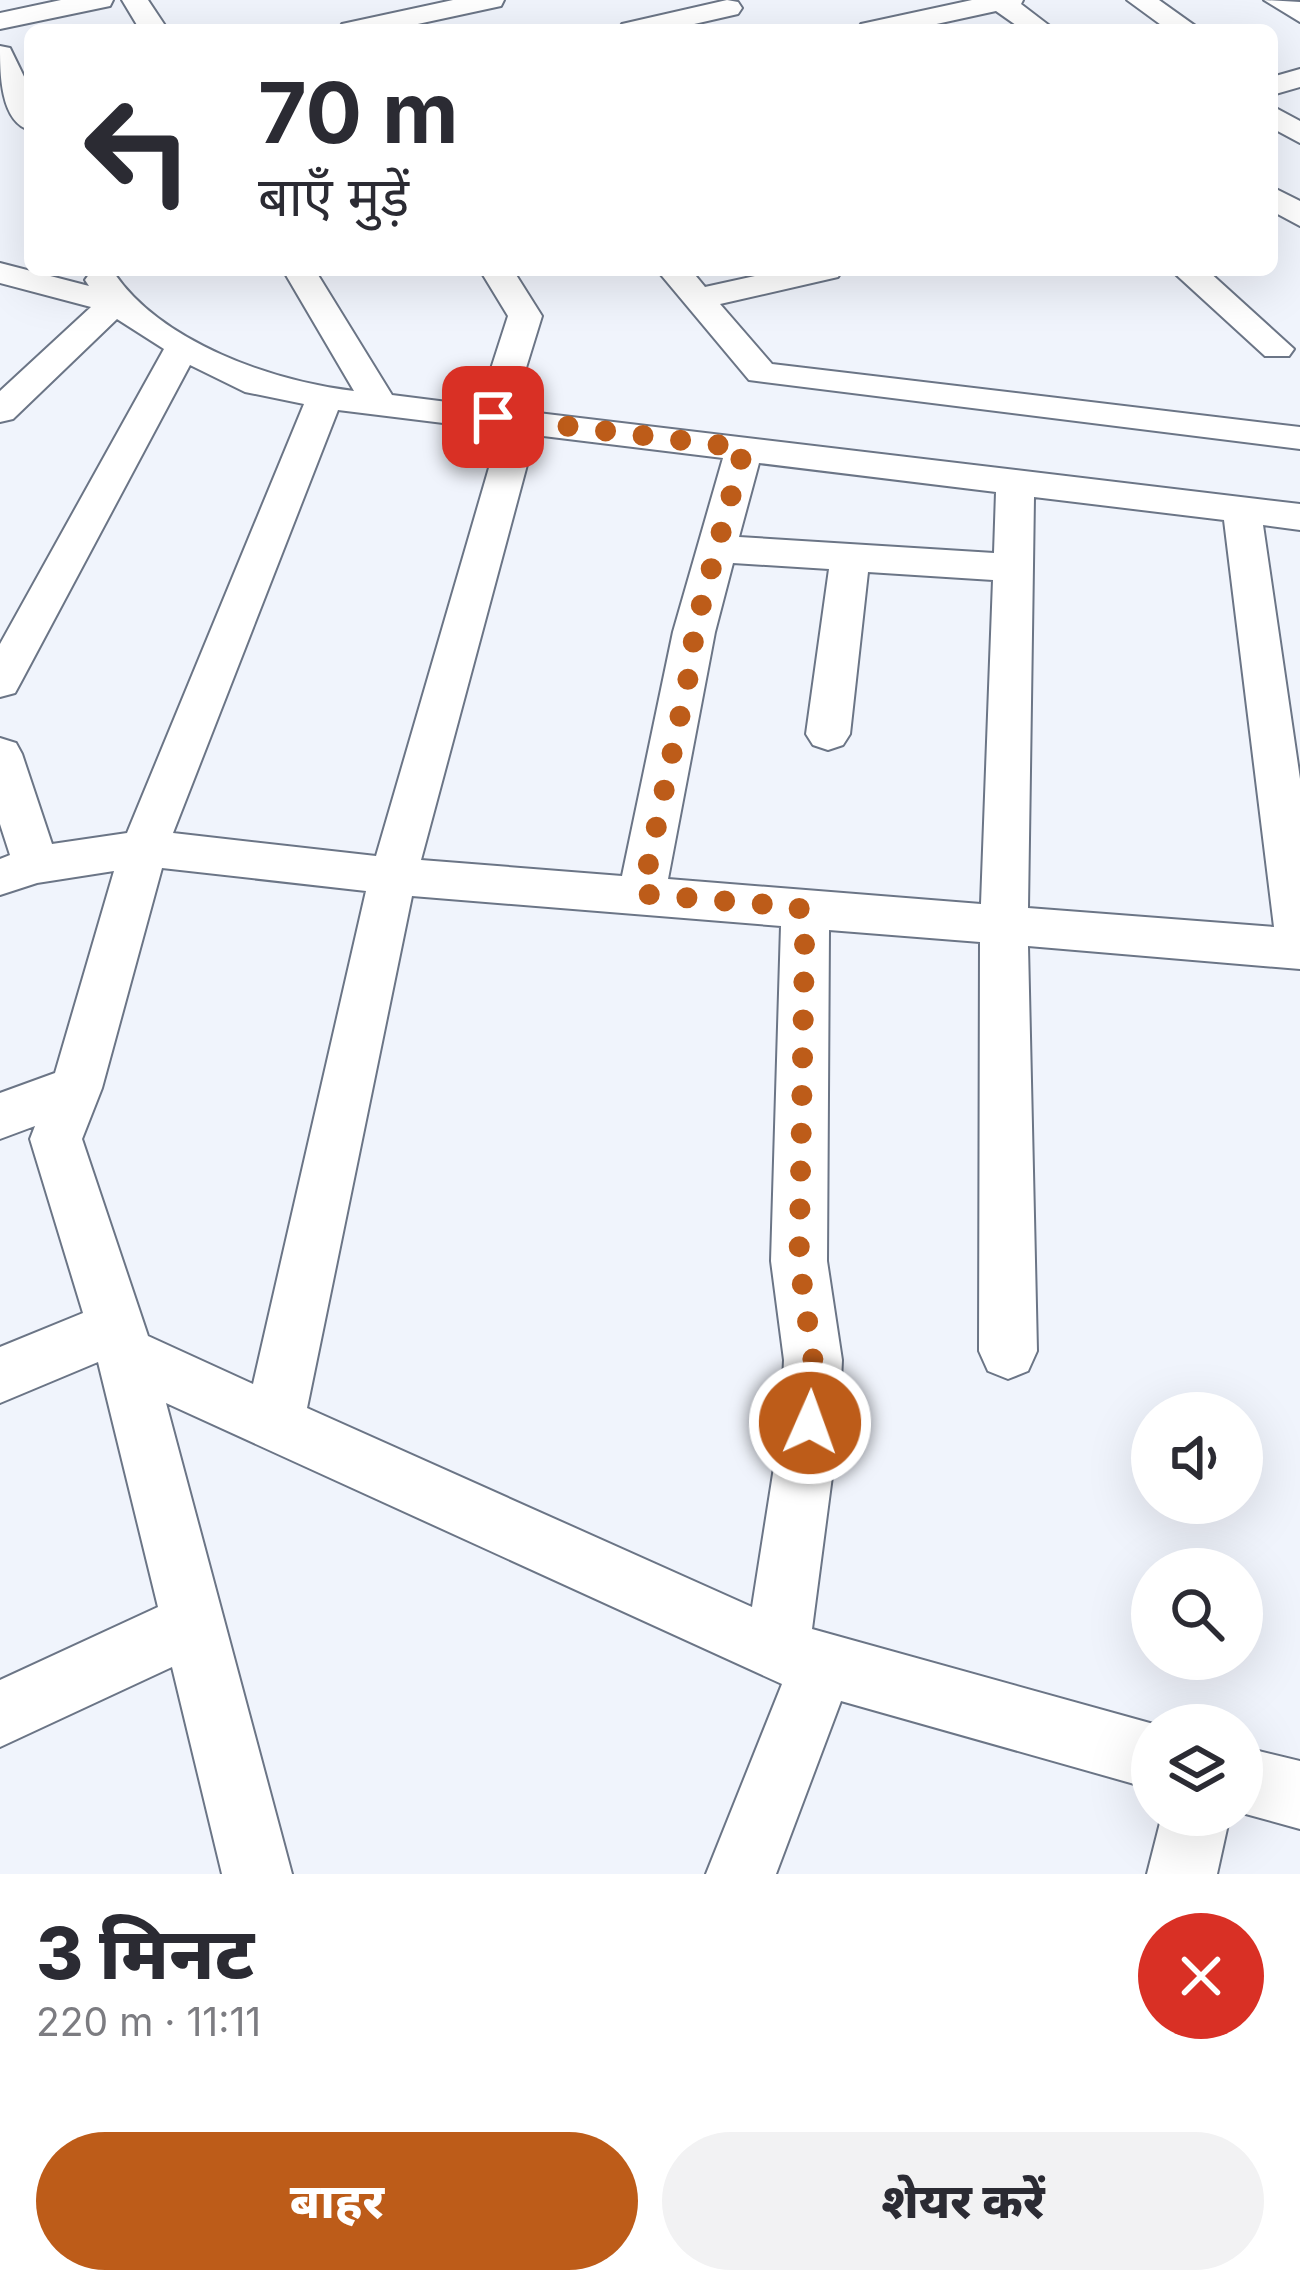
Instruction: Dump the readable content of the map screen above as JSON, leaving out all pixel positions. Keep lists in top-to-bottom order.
{
  "page": {
    "turn": ["70 m", "बाएँ मुड़ें"],
    "heading": ["3 मिनट", "220 m · 11:11"],
    "buttons": ["बाहर", "शेयर करें"]
  }
}
